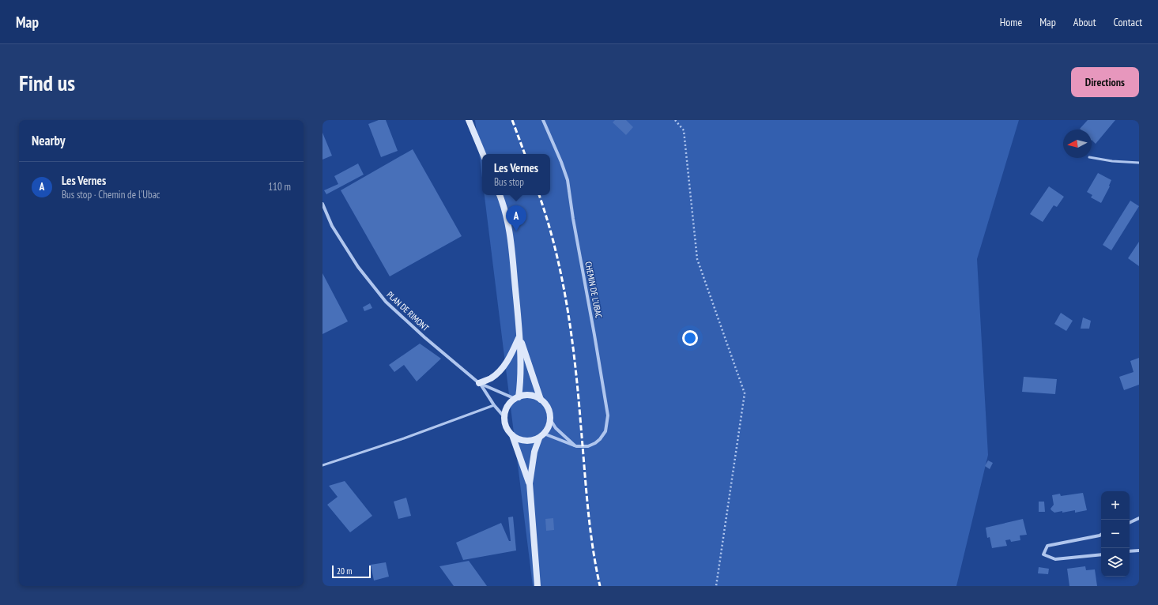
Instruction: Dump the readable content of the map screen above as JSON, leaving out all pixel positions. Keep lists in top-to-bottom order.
{
  "streets": {
    "street": ["CHEMIN DE L'UBAC", "PLAN DE RIMONT"]
  },
  "crossings": [
    ["CHEMIN DE L'UBAC", "PLAN DE RIMONT"]
  ],
  "scale_bar": "20 m",
  "north": "left",
  "page": {
    "header": "Map",
    "nav": [
      "Home",
      "Map",
      "About",
      "Contact"
    ],
    "buttons": "Directions",
    "title": "Find us",
    "heading": "Nearby",
    "popup": ["Les Vernes", "Bus stop"],
    "list": [
      {
        "mark": "A",
        "name": "Les Vernes",
        "note": "Bus stop · Chemin de l'Ubac",
        "value": "110 m"
      }
    ],
    "pins": "A",
    "map_buttons": ["+", "−"],
    "scale": "20 m"
  }
}
